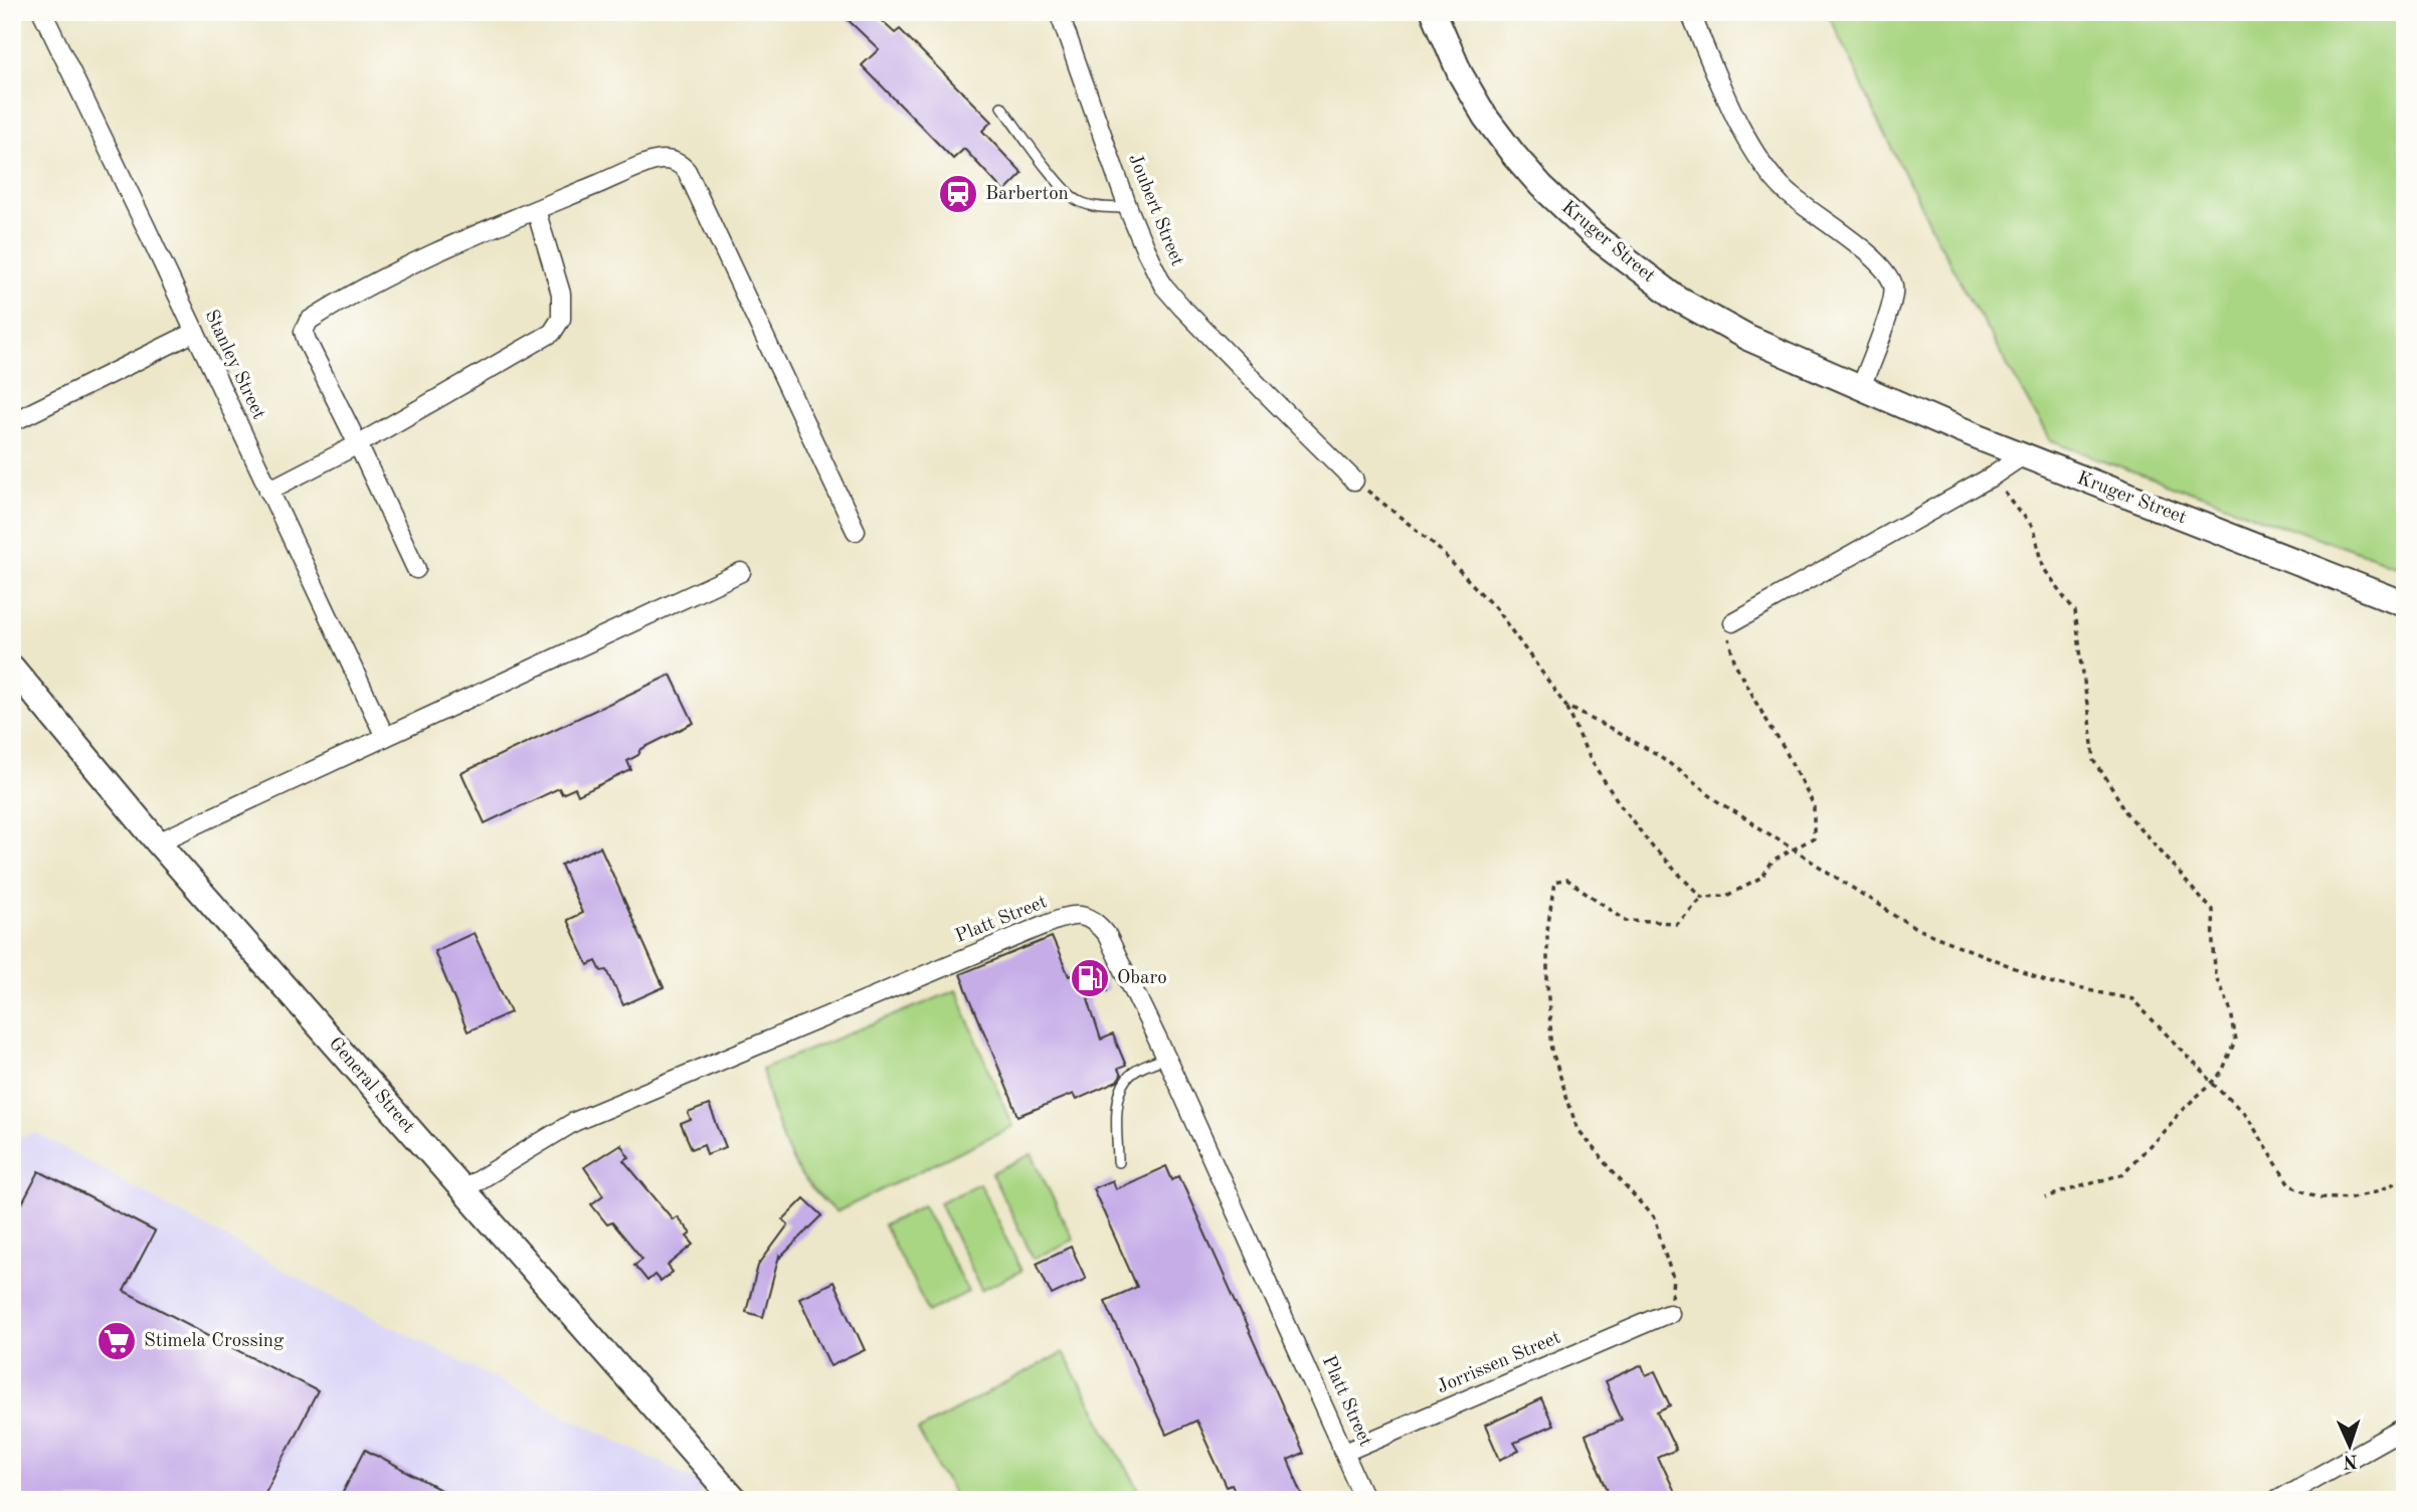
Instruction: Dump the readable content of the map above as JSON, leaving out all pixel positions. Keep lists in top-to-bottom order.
{
  "streets": {
    "street": [
      "Joubert Street",
      "Kruger Street",
      "Stanley Street",
      "Platt Street",
      "General Street",
      "Jorrissen Street"
    ]
  },
  "crossings": [
    ["Platt Street", "General Street"],
    ["Platt Street", "Jorrissen Street"]
  ],
  "places": {
    "station": ["Barberton"],
    "fuel station": ["Obaro"],
    "supermarket": ["Stimela Crossing"]
  },
  "north": "bottom"
}
